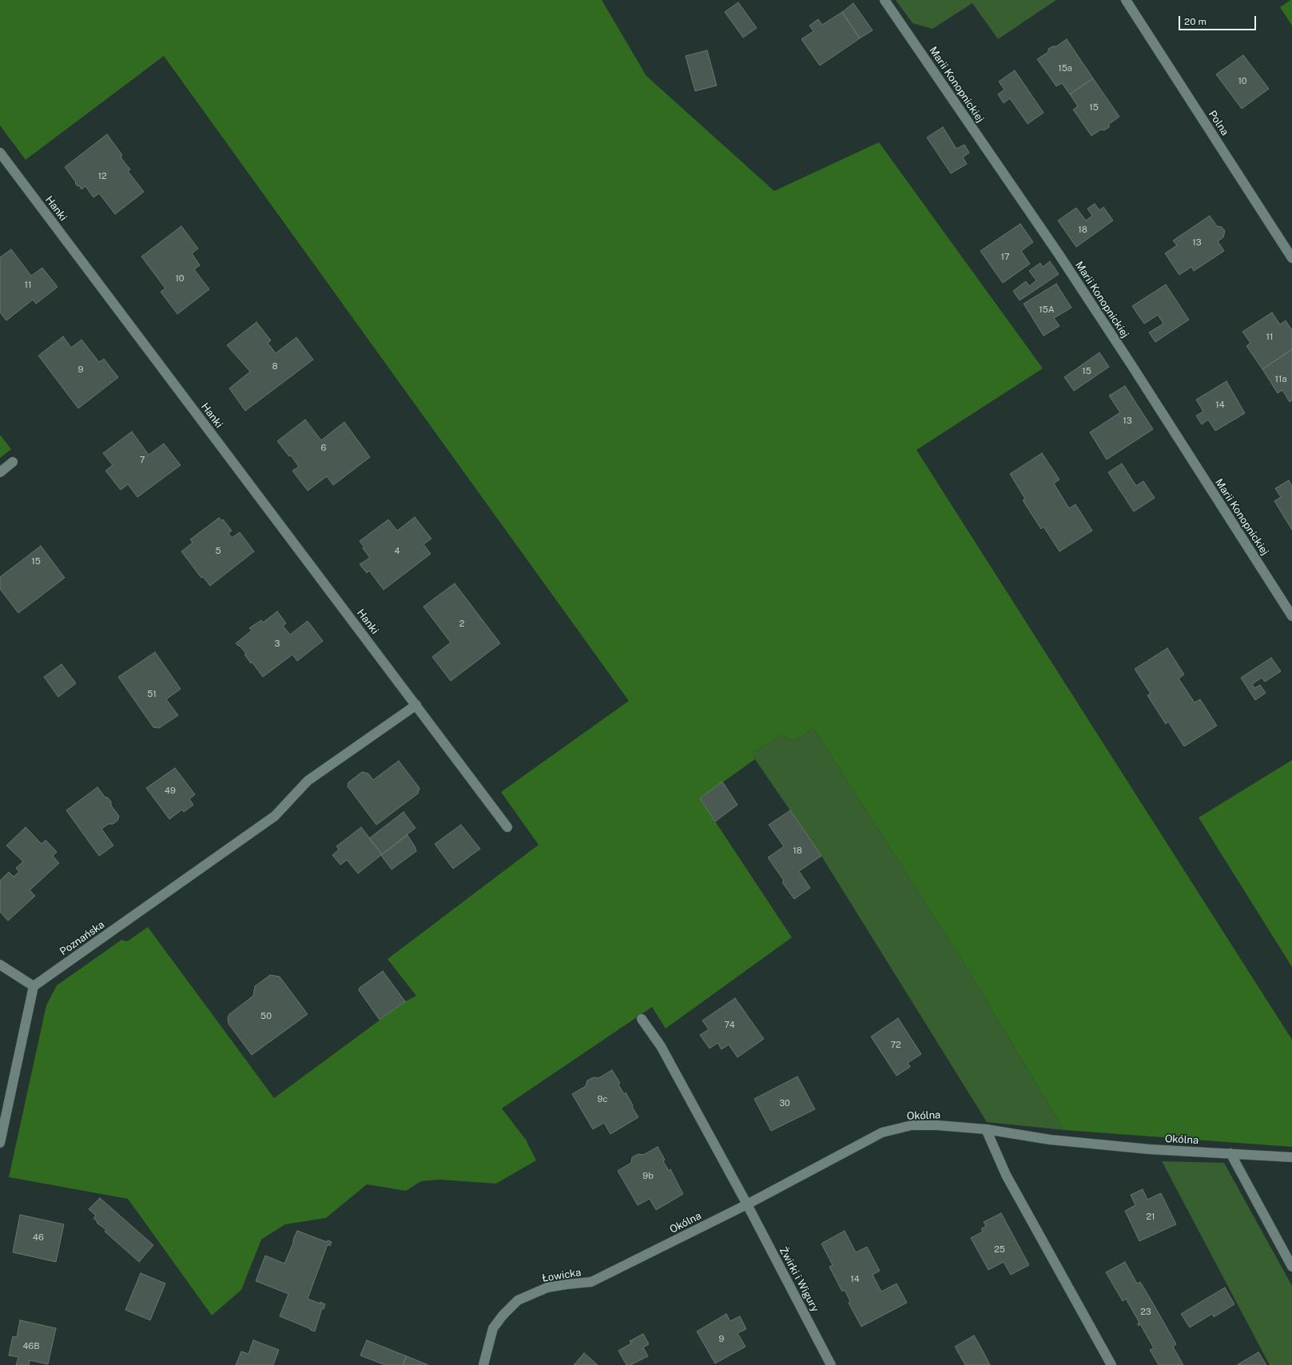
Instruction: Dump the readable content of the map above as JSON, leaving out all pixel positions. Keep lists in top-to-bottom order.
{
  "streets": {
    "street": [
      "Marii Konopnickiej",
      "Polna",
      "Hanki",
      "Poznańska",
      "Okólna",
      "Łowicka",
      "Żwirki i Wigury"
    ]
  },
  "crossings": [
    ["Hanki", "Poznańska"],
    ["Okólna", "Łowicka"],
    ["Okólna", "Żwirki i Wigury"]
  ],
  "house_numbers": [
    "15a",
    "10",
    "15",
    "12",
    "18",
    "13",
    "17",
    "10",
    "11",
    "15A",
    "11",
    "8",
    "9",
    "15",
    "11a",
    "14",
    "13",
    "6",
    "7",
    "5",
    "4",
    "15",
    "2",
    "3",
    "51",
    "49",
    "18",
    "50",
    "74",
    "72",
    "9c",
    "30",
    "9b",
    "21",
    "46",
    "25",
    "14",
    "23",
    "9",
    "46B"
  ],
  "scale_bar": "20 m"
}
